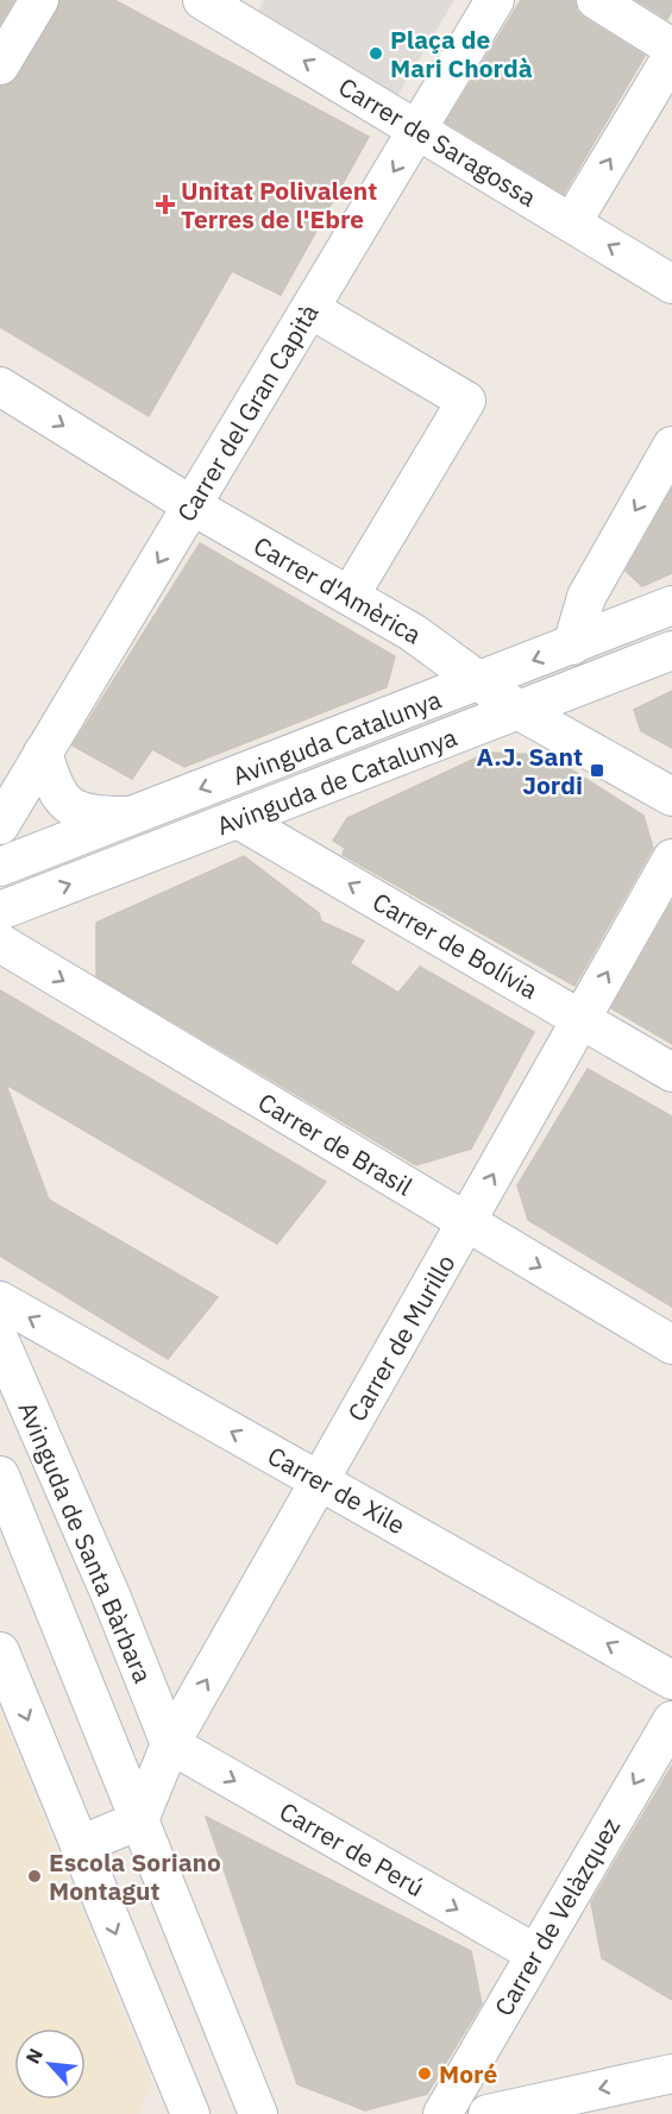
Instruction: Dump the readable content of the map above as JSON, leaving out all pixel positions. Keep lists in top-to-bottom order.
{
  "streets": {
    "street": [
      "Carrer de Saragossa",
      "Carrer del Gran Capità",
      "Carrer d'Amèrica",
      "Avinguda Catalunya",
      "Avinguda de Catalunya",
      "Carrer de Bolívia",
      "Carrer de Brasil",
      "Carrer de Murillo",
      "Carrer de Xile",
      "Avinguda de Santa Bàrbara",
      "Carrer de Perú",
      "Carrer de Velàzquez"
    ]
  },
  "crossings": [
    ["Carrer de Saragossa", "Carrer del Gran Capità"],
    ["Carrer del Gran Capità", "Carrer d'Amèrica"],
    ["Carrer d'Amèrica", "Avinguda Catalunya"],
    ["Carrer d'Amèrica", "Avinguda de Catalunya"],
    ["Avinguda de Catalunya", "Carrer de Bolívia"],
    ["Carrer de Bolívia", "Carrer de Murillo"],
    ["Carrer de Brasil", "Carrer de Murillo"],
    ["Carrer de Murillo", "Carrer de Xile"],
    ["Carrer de Murillo", "Avinguda de Santa Bàrbara"],
    ["Carrer de Murillo", "Carrer de Perú"],
    ["Avinguda de Santa Bàrbara", "Carrer de Perú"],
    ["Carrer de Perú", "Carrer de Velàzquez"]
  ],
  "one_way": [
    "Carrer de Saragossa",
    "Carrer del Gran Capità",
    "Avinguda Catalunya",
    "Avinguda de Catalunya",
    "Carrer de Bolívia",
    "Carrer de Brasil",
    "Carrer de Murillo",
    "Carrer de Xile",
    "Carrer de Perú",
    "Carrer de Velàzquez"
  ],
  "places": {
    "other": ["Plaça de Mari Chordà", "Escola Soriano Montagut", "Moré"],
    "health": ["Unitat Polivalent Terres de l'Ebre"],
    "transit": ["A.J. Sant Jordi"]
  },
  "north": "top left"
}
